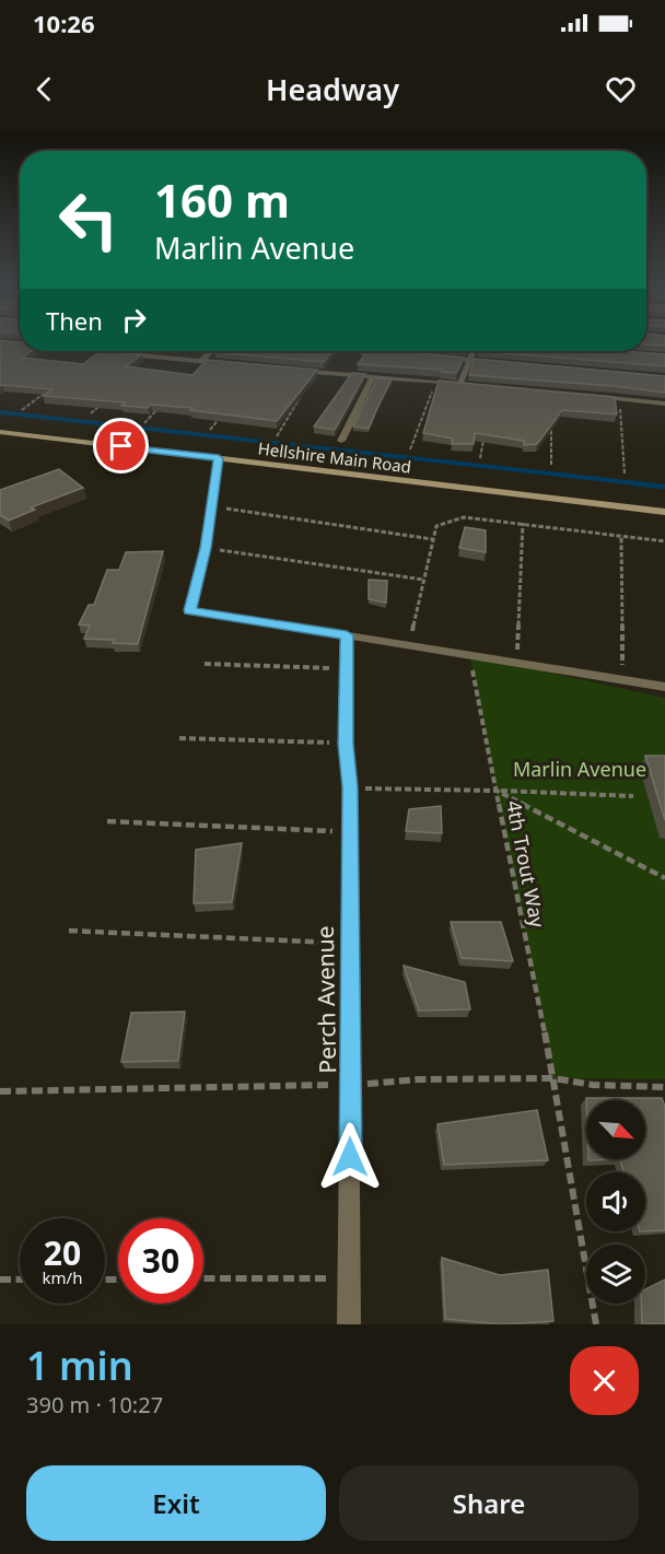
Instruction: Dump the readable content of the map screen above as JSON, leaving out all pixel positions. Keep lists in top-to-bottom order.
{
  "streets": {
    "main road": ["Hellshire Main Road"],
    "street": ["Perch Avenue"],
    "path": ["4th Trout Way"]
  },
  "parks": ["Marlin Avenue"],
  "north": "bottom right",
  "page": {
    "status": "10:26",
    "header": "Headway",
    "turn": ["160 m", "Marlin Avenue"],
    "then": "Then",
    "speed": "20 km/h",
    "limit": "30",
    "heading": ["1 min", "390 m · 10:27"],
    "buttons": ["Exit", "Share"]
  }
}
